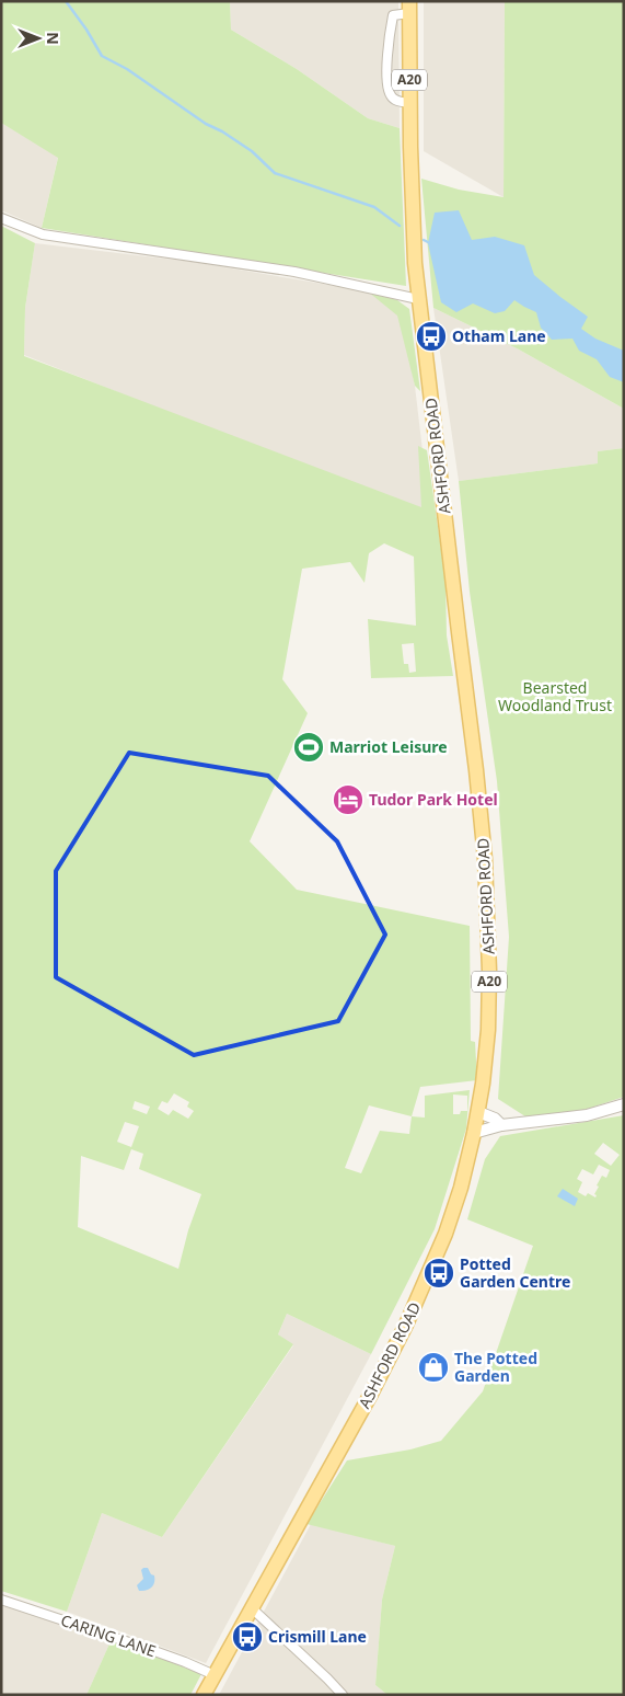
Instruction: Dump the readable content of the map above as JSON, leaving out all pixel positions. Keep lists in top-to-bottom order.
{
  "streets": {
    "main road": ["A20", "ASHFORD ROAD"],
    "street": ["CARING LANE"]
  },
  "crossings": [
    ["ASHFORD ROAD", "CARING LANE"]
  ],
  "parks": ["Bearsted Woodland Trust"],
  "places": {
    "bus stop": ["Otham Lane", "Potted Garden Centre", "Crismill Lane"],
    "sports": ["Marriot Leisure"],
    "hotel": ["Tudor Park Hotel"],
    "shop": ["The Potted Garden"]
  },
  "north": "right"
}
